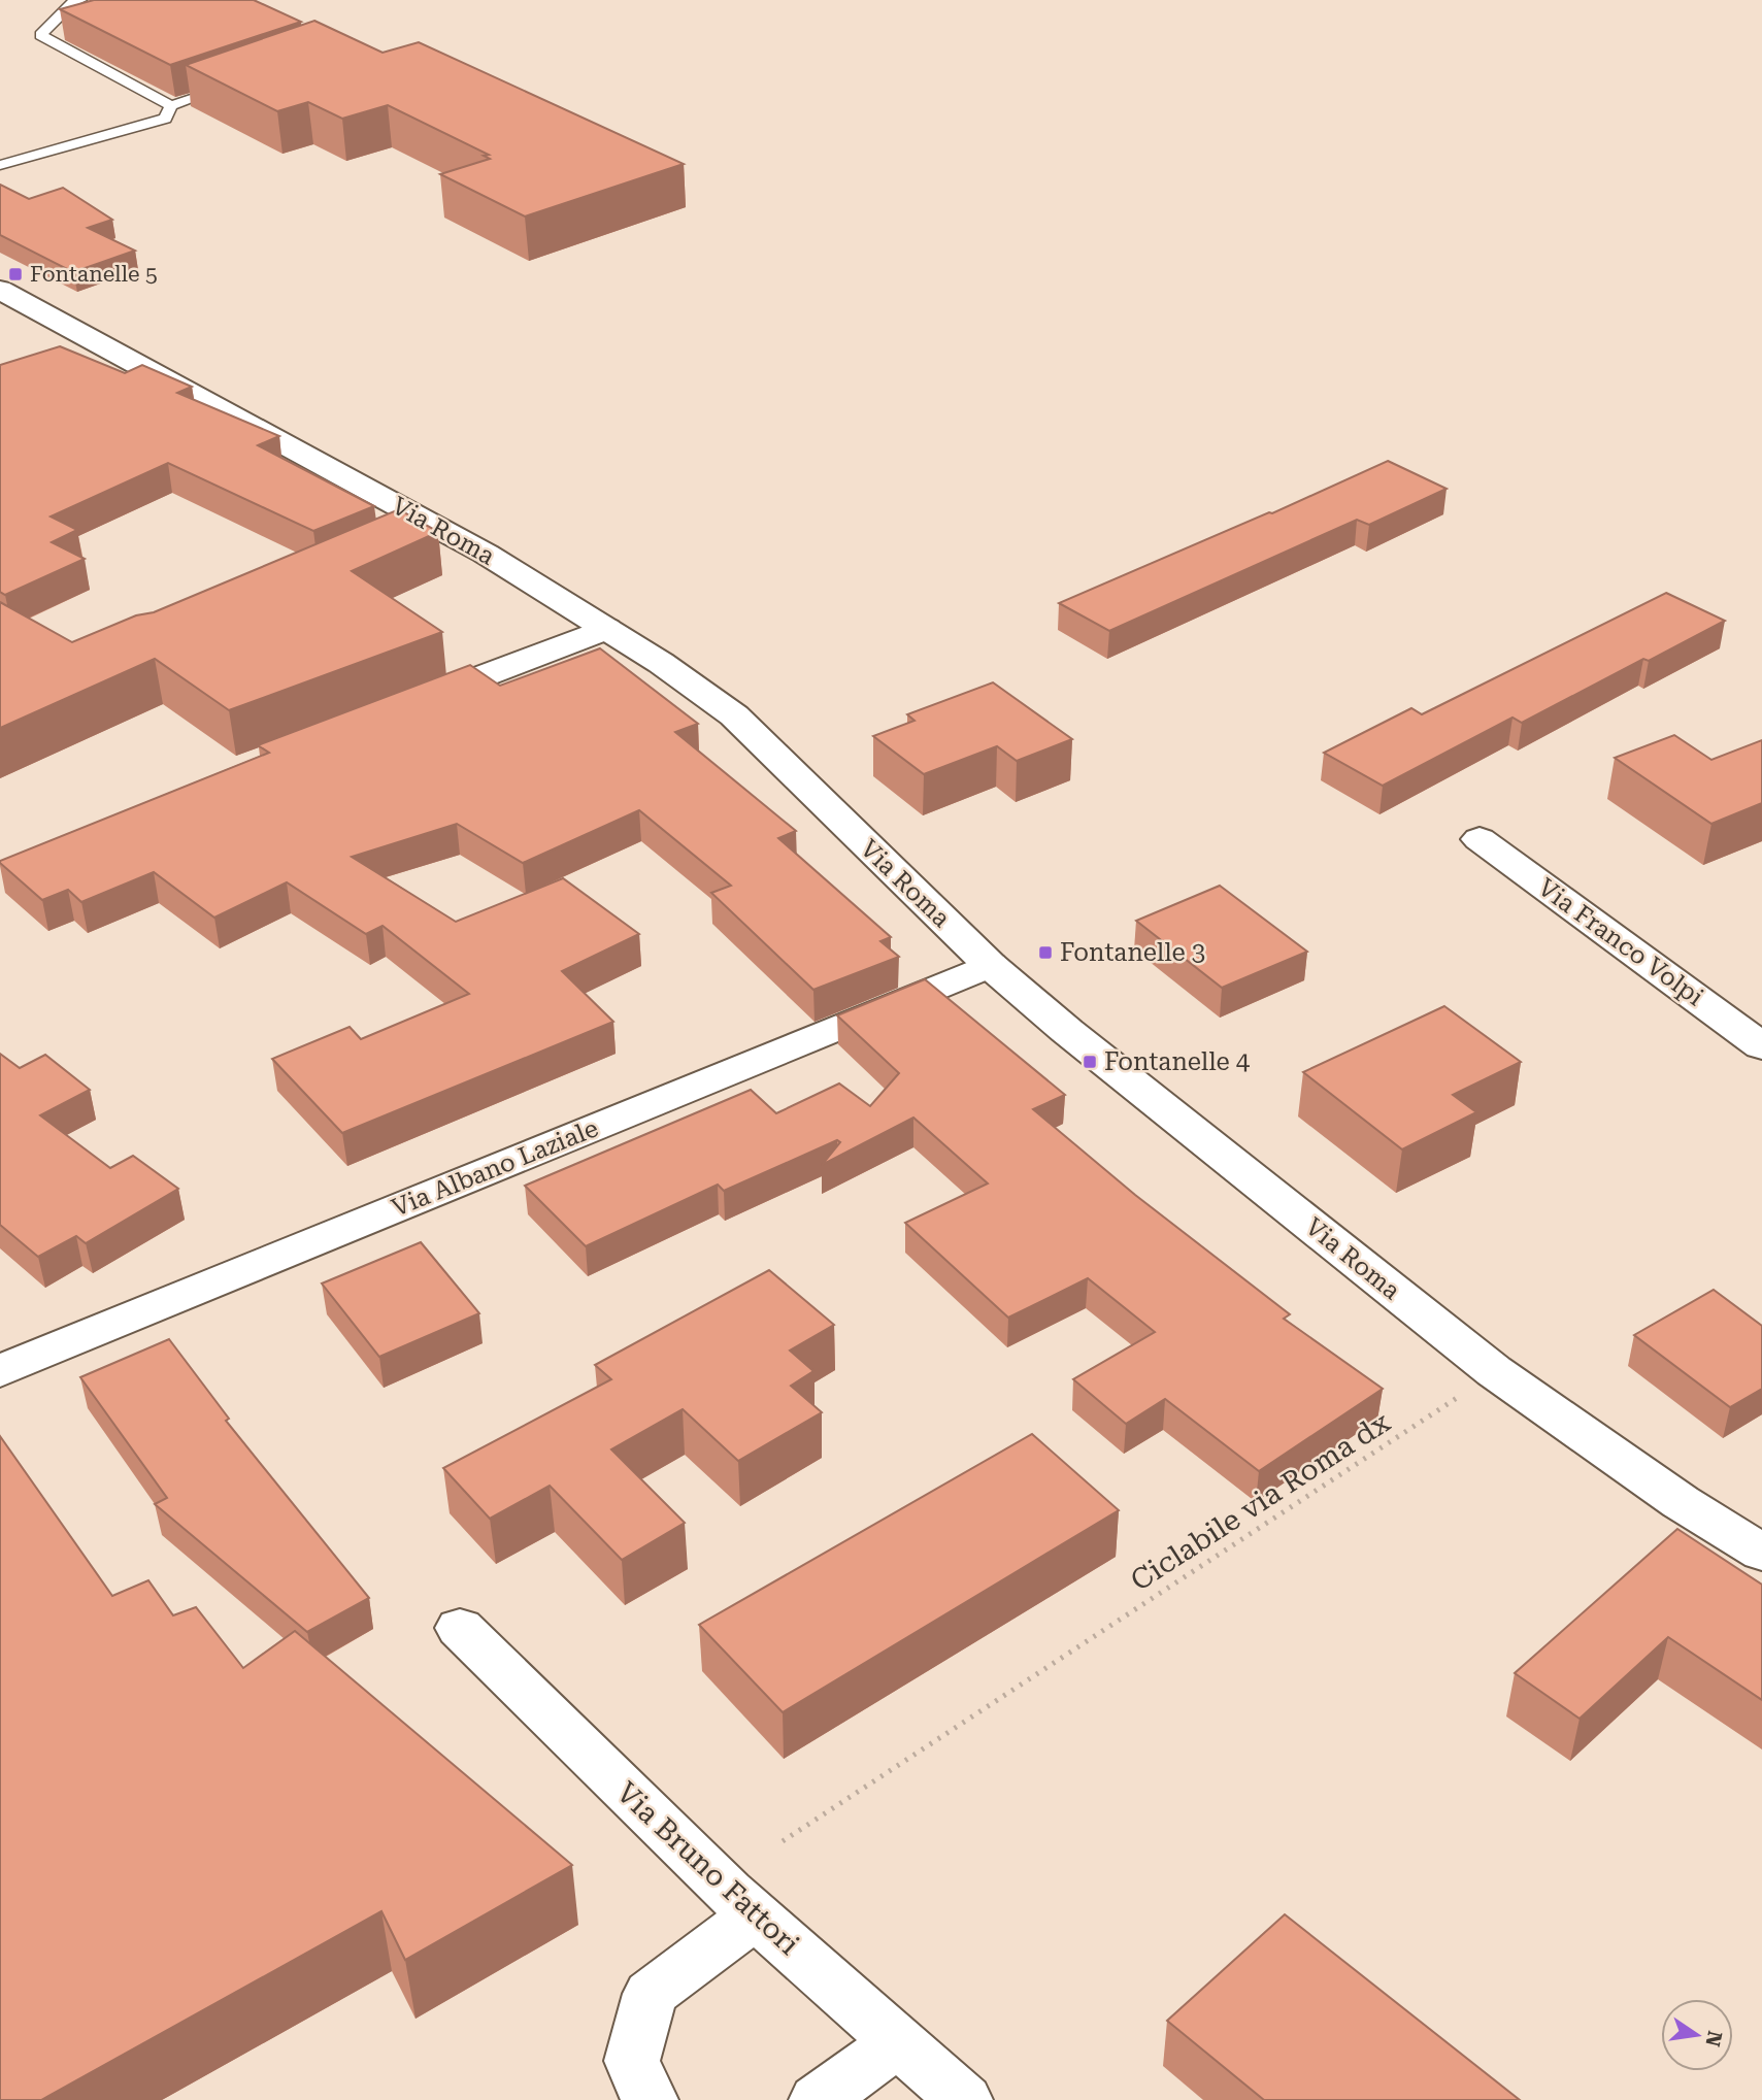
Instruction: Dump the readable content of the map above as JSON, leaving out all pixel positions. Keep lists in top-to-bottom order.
{
  "streets": {
    "main road": [
      "Via Roma",
      "Via Franco Volpi",
      "Via Albano Laziale",
      "Via Bruno Fattori"
    ],
    "path": ["Ciclabile via Roma dx"]
  },
  "crossings": [
    ["Via Roma", "Via Albano Laziale"]
  ],
  "places": {
    "transit": ["Fontanelle 5", "Fontanelle 3", "Fontanelle 4"]
  },
  "north": "right"
}
